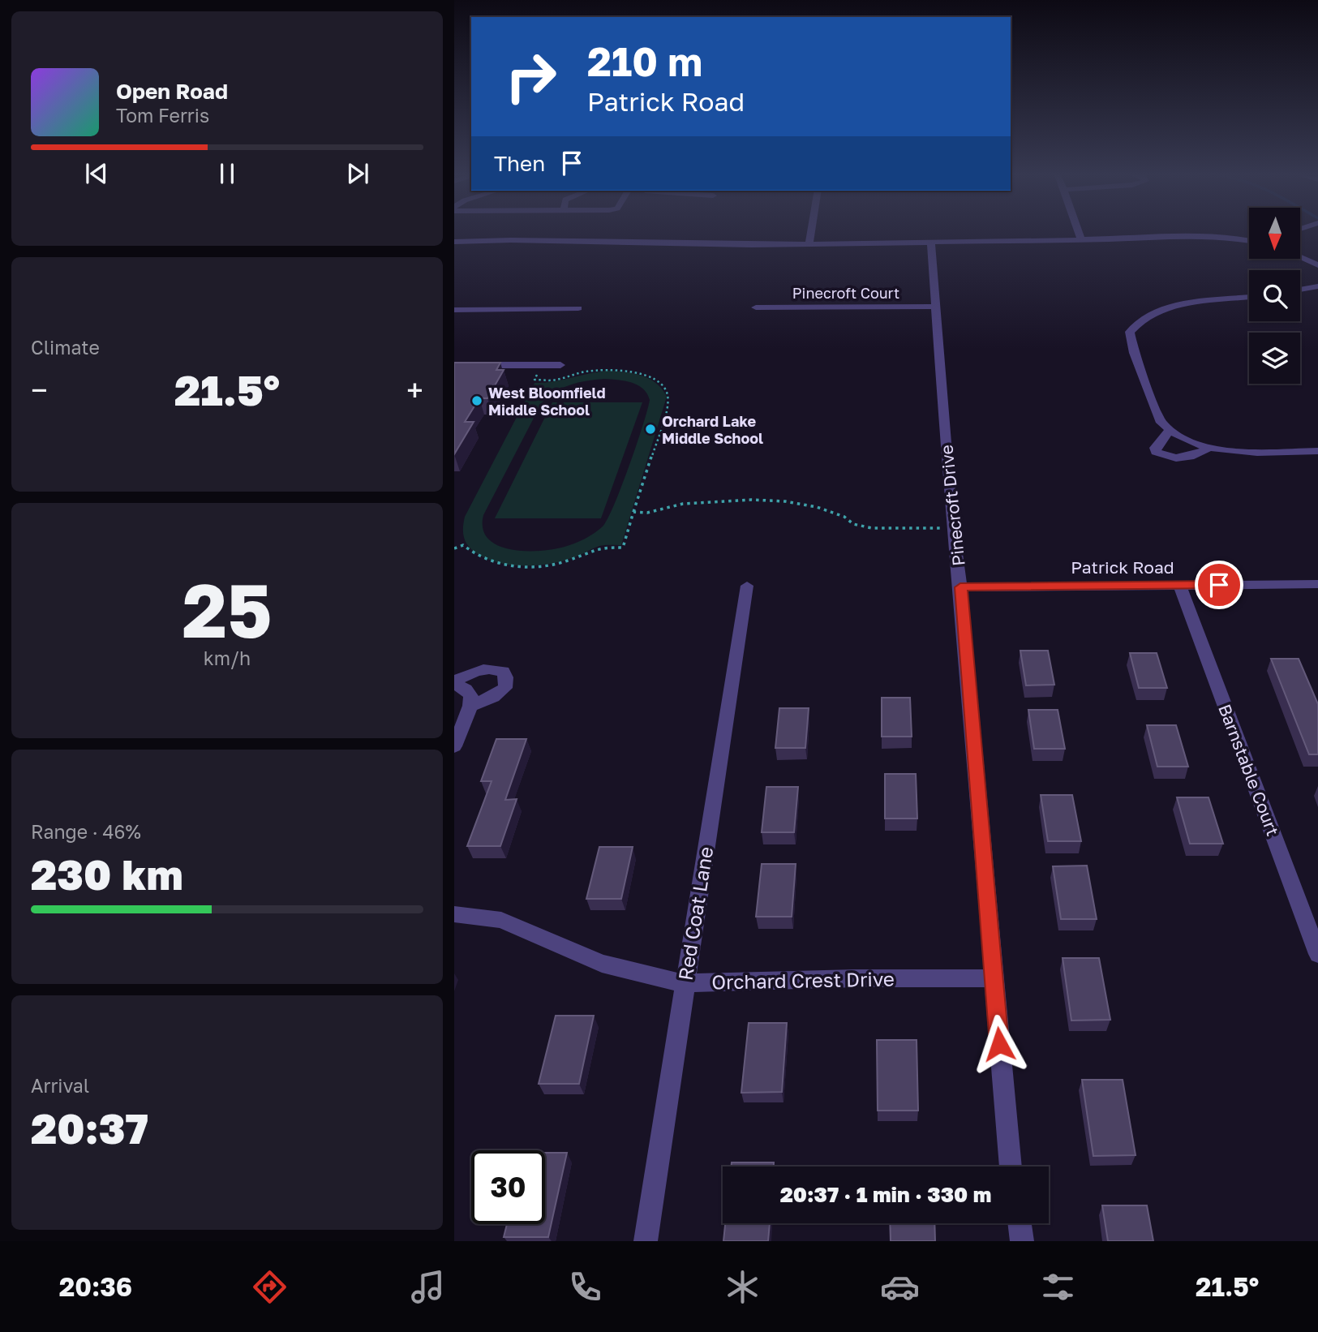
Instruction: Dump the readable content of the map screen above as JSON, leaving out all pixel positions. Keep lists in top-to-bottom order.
{
  "streets": {
    "street": [
      "Pinecroft Court",
      "Pinecroft Drive",
      "Patrick Road",
      "Barnstable Court",
      "Red Coat Lane",
      "Orchard Crest Drive"
    ]
  },
  "crossings": [
    ["Pinecroft Court", "Pinecroft Drive"],
    ["Pinecroft Drive", "Patrick Road"],
    ["Pinecroft Drive", "Orchard Crest Drive"],
    ["Patrick Road", "Barnstable Court"],
    ["Red Coat Lane", "Orchard Crest Drive"]
  ],
  "places": ["West Bloomfield Middle School", "Orchard Lake Middle School"],
  "north": "bottom",
  "page": {
    "turn": ["210 m", "Patrick Road"],
    "song": ["Open Road", "Tom Ferris"],
    "then": "Then",
    "tile": [
      "Climate",
      ["25", "km/h"],
      ["Range · 46%", "230 km"],
      ["Arrival", "20:37"]
    ],
    "heat": ["−", "21.5°", "+"],
    "limit": "30",
    "trip": "20:37 · 1 min · 330 m",
    "tabs": ["20:36", "21.5°"]
  }
}
